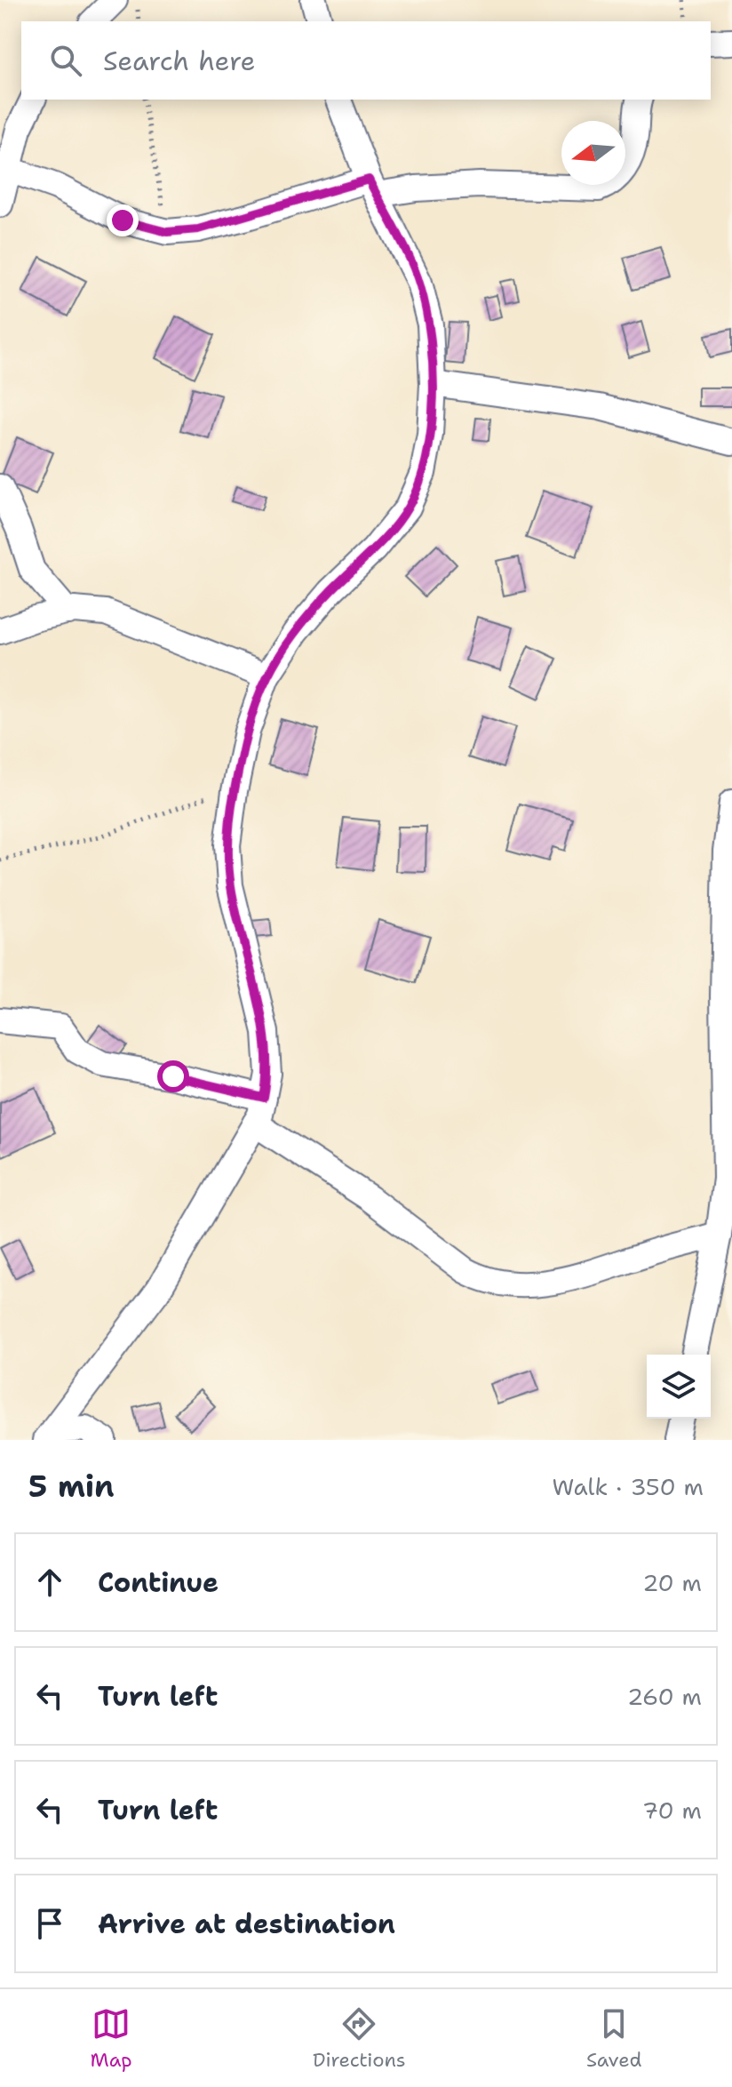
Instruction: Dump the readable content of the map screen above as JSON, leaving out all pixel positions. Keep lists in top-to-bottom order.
{
  "north": "left",
  "page": {
    "search": "Search here",
    "heading": ["5 min", "Walk · 350 m"],
    "list": [
      ["Continue", "20 m"],
      ["Turn left", "260 m"],
      ["Turn left", "70 m"],
      "Arrive at destination"
    ],
    "nav": ["Map", "Directions", "Saved"]
  }
}
